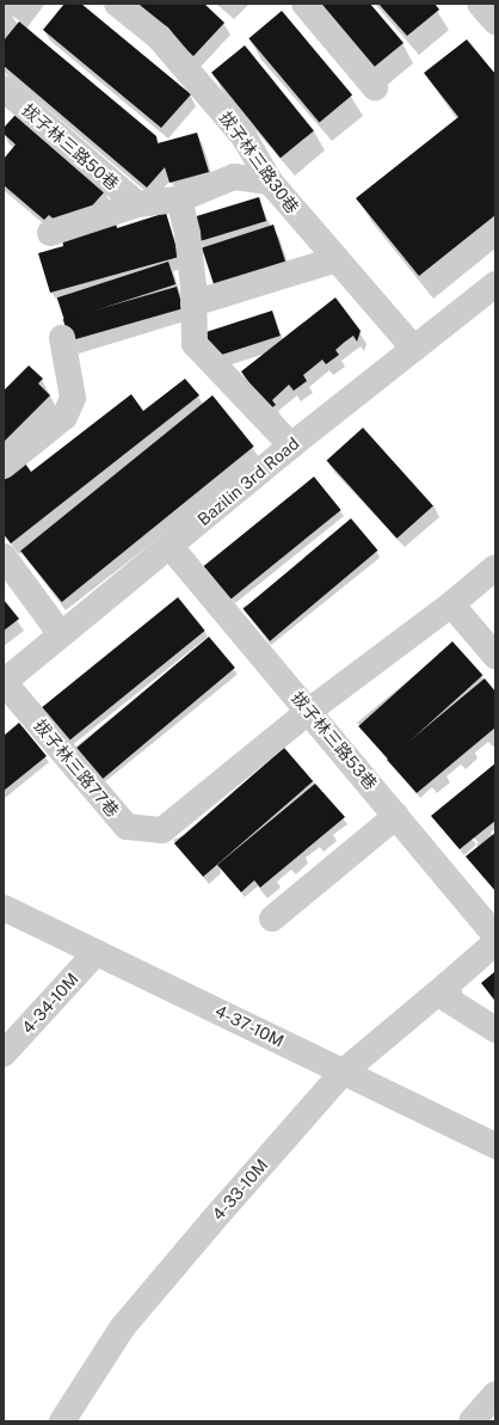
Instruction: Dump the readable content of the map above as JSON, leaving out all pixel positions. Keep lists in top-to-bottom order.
{
  "streets": {
    "street": [
      "拔子林三路50巷",
      "拔子林三路30巷",
      "Bazilin 3rd Road",
      "拔子林三路53巷",
      "拔子林三路77巷",
      "4-34-10M",
      "4-37-10M",
      "4-33-10M"
    ]
  },
  "crossings": [
    ["拔子林三路30巷", "Bazilin 3rd Road"],
    ["Bazilin 3rd Road", "拔子林三路53巷"],
    ["Bazilin 3rd Road", "拔子林三路77巷"],
    ["拔子林三路53巷", "拔子林三路77巷"],
    ["4-34-10M", "4-37-10M"],
    ["4-37-10M", "4-33-10M"]
  ]
}
